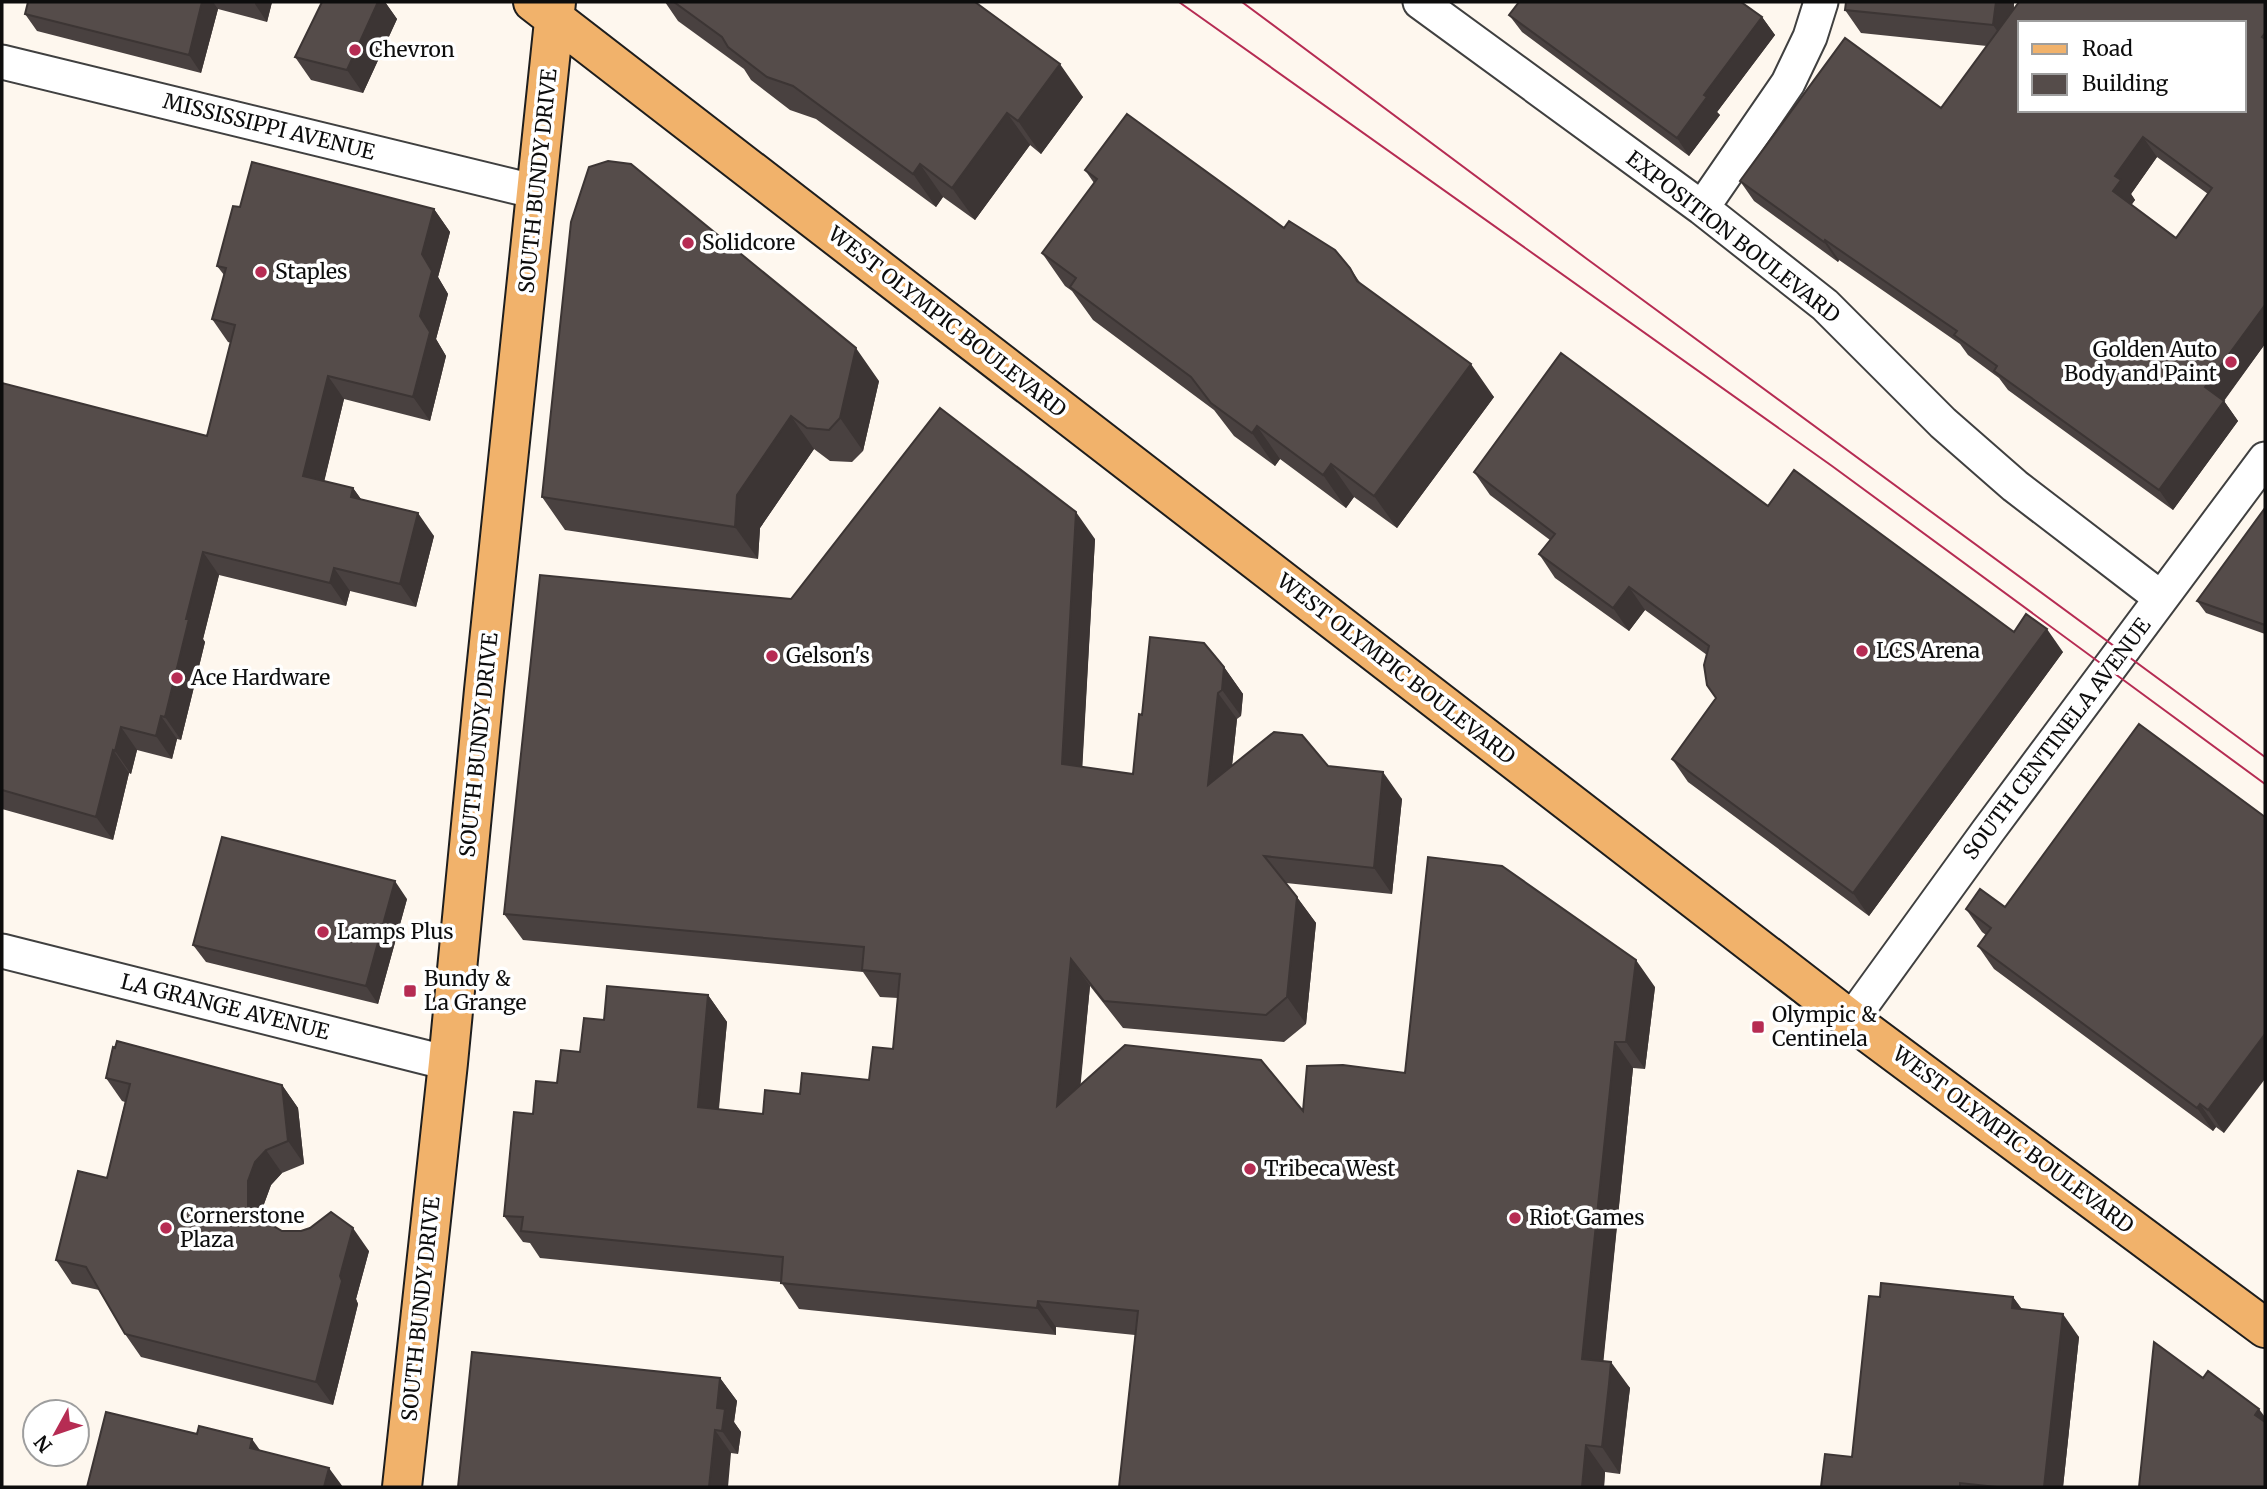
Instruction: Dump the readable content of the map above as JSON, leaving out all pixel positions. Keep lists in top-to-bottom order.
{
  "streets": {
    "main road": ["SOUTH BUNDY DRIVE", "WEST OLYMPIC BOULEVARD"],
    "street": [
      "MISSISSIPPI AVENUE",
      "EXPOSITION BOULEVARD",
      "SOUTH CENTINELA AVENUE",
      "LA GRANGE AVENUE"
    ]
  },
  "crossings": [
    ["MISSISSIPPI AVENUE", "SOUTH BUNDY DRIVE"],
    ["SOUTH BUNDY DRIVE", "WEST OLYMPIC BOULEVARD"],
    ["SOUTH BUNDY DRIVE", "LA GRANGE AVENUE"],
    ["EXPOSITION BOULEVARD", "SOUTH CENTINELA AVENUE"],
    ["WEST OLYMPIC BOULEVARD", "SOUTH CENTINELA AVENUE"]
  ],
  "places": {
    "other": [
      "Chevron",
      "Solidcore",
      "Staples",
      "Golden Auto Body and Paint",
      "LCS Arena",
      "Gelson's",
      "Ace Hardware",
      "Lamps Plus",
      "Tribeca West",
      "Riot Games",
      "Cornerstone Plaza"
    ],
    "transit": ["Bundy & La Grange", "Olympic & Centinela"]
  },
  "legend": ["Road", "Building"],
  "north": "bottom left"
}
